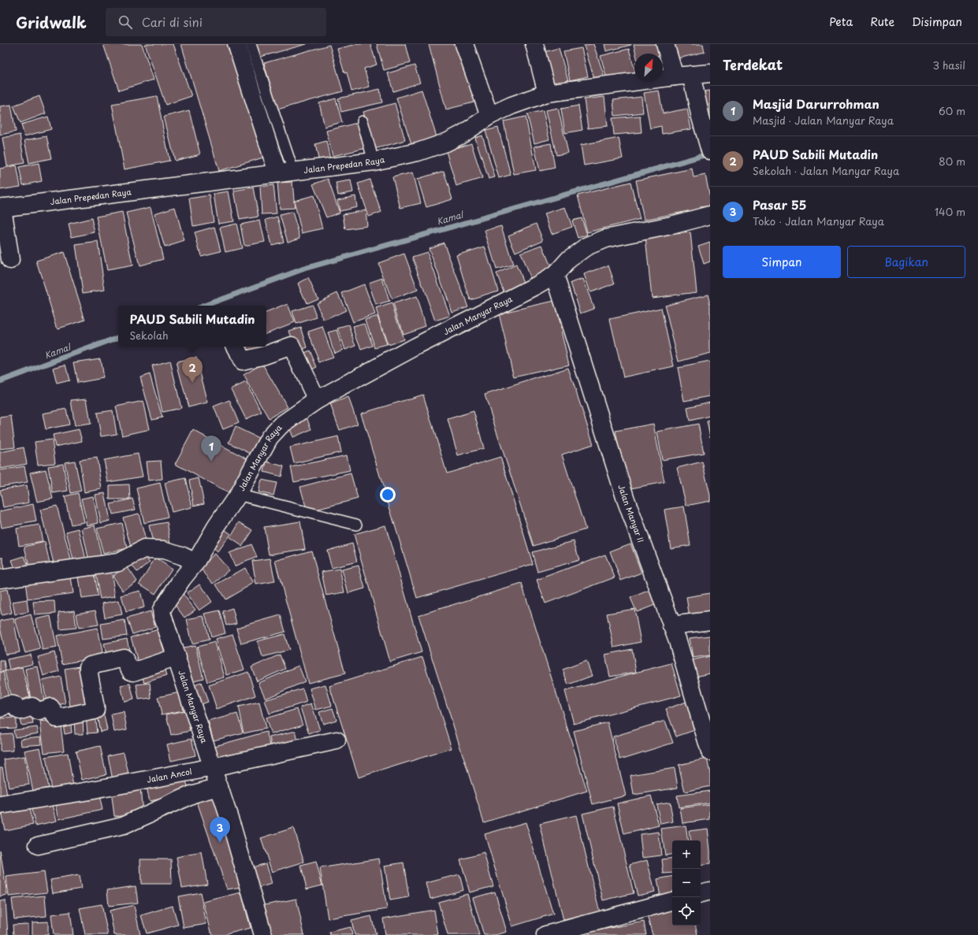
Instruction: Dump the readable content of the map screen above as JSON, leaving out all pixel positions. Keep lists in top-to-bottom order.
{
  "streets": {
    "street": [
      "Jalan Prepedan Raya",
      "Jalan Manyar Raya",
      "Jalan Manyar II",
      "Jalan Ancol"
    ]
  },
  "crossings": [
    ["Jalan Manyar Raya", "Jalan Manyar II"],
    ["Jalan Manyar Raya", "Jalan Ancol"]
  ],
  "water": ["Kamal"],
  "north": "top right",
  "page": {
    "header": "Gridwalk",
    "search": "Cari di sini",
    "nav": ["Peta", "Rute", "Disimpan"],
    "heading": ["Terdekat", "3 hasil"],
    "list": [
      {
        "mark": "1",
        "name": "Masjid Darurrohman",
        "note": "Masjid · Jalan Manyar Raya",
        "value": "60 m"
      },
      {
        "mark": "2",
        "name": "PAUD Sabili Mutadin",
        "note": "Sekolah · Jalan Manyar Raya",
        "value": "80 m"
      },
      {
        "mark": "3",
        "name": "Pasar 55",
        "note": "Toko · Jalan Manyar Raya",
        "value": "140 m"
      }
    ],
    "buttons": ["Simpan", "Bagikan"],
    "popup": ["PAUD Sabili Mutadin", "Sekolah"],
    "pins": ["2", "1", "3"],
    "map_buttons": ["+", "−"]
  }
}
